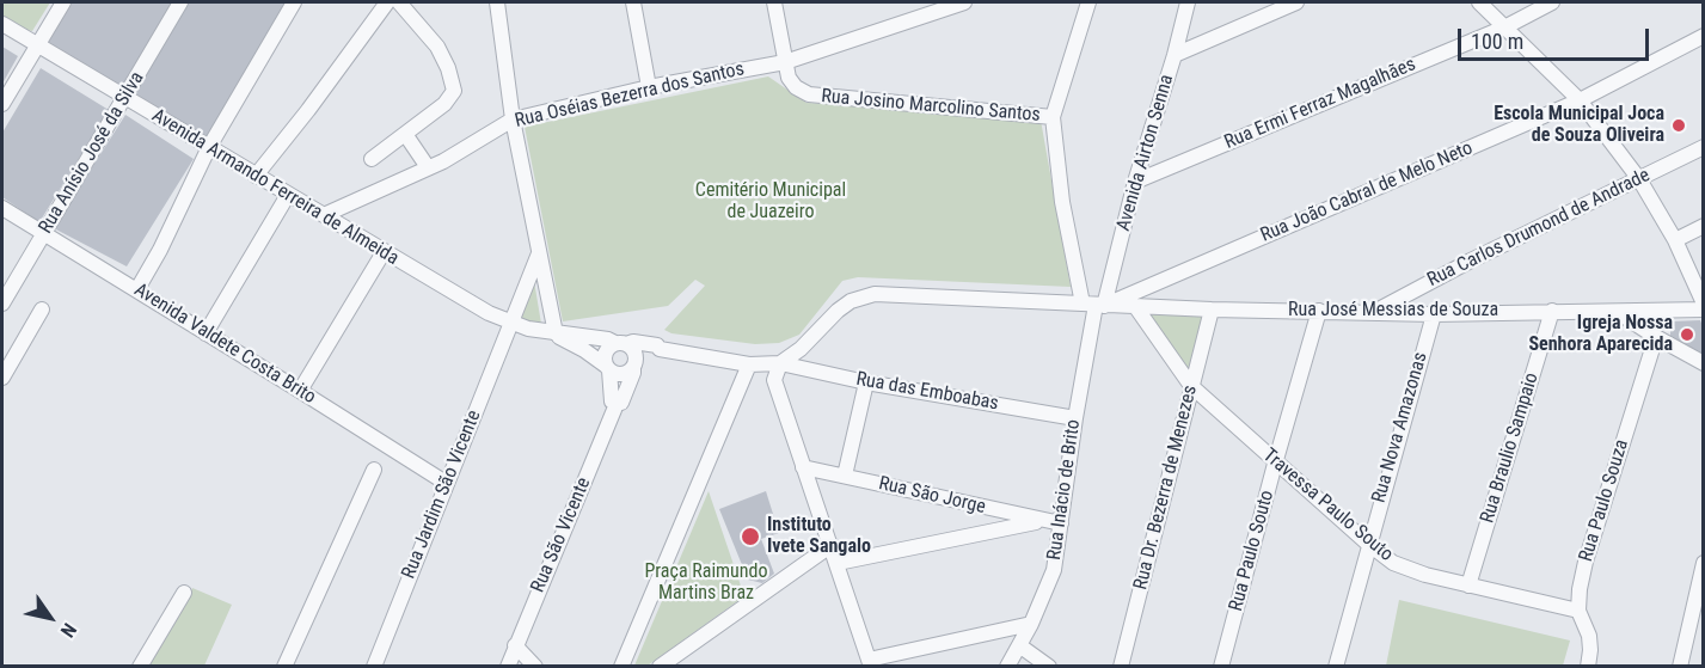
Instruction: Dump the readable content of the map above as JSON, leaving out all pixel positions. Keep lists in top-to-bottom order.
{
  "streets": {
    "street": [
      "Rua Oséias Bezerra dos Santos",
      "Rua Ermi Ferraz Magalhães",
      "Rua Josino Marcolino Santos",
      "Rua Anísio José da Silva",
      "Avenida Airton Senna",
      "Avenida Armando Ferreira de Almeida",
      "Rua João Cabral de Melo Neto",
      "Rua Carlos Drumond de Andrade",
      "Rua José Messias de Souza",
      "Avenida Valdete Costa Brito",
      "Rua das Emboabas",
      "Rua Nova Amazonas",
      "Rua Braulio Sampaio",
      "Rua Dr. Bezerra de Menezes",
      "Rua Inácio de Brito",
      "Rua Jardim São Vicente",
      "Rua São Jorge",
      "Rua Paulo Souza",
      "Travessa Paulo Souto",
      "Rua São Vicente",
      "Rua Paulo Souto"
    ]
  },
  "crossings": [
    ["Rua Oséias Bezerra dos Santos", "Rua Josino Marcolino Santos"],
    ["Rua Oséias Bezerra dos Santos", "Avenida Armando Ferreira de Almeida"],
    ["Rua Ermi Ferraz Magalhães", "Avenida Airton Senna"],
    ["Rua Anísio José da Silva", "Avenida Armando Ferreira de Almeida"],
    ["Rua Anísio José da Silva", "Avenida Valdete Costa Brito"],
    ["Avenida Airton Senna", "Rua João Cabral de Melo Neto"],
    ["Avenida Airton Senna", "Rua José Messias de Souza"],
    ["Avenida Airton Senna", "Rua Inácio de Brito"],
    ["Avenida Armando Ferreira de Almeida", "Rua Jardim São Vicente"],
    ["Rua João Cabral de Melo Neto", "Rua José Messias de Souza"],
    ["Rua João Cabral de Melo Neto", "Rua Inácio de Brito"],
    ["Rua Carlos Drumond de Andrade", "Rua José Messias de Souza"],
    ["Rua José Messias de Souza", "Rua das Emboabas"],
    ["Rua José Messias de Souza", "Rua Nova Amazonas"],
    ["Rua José Messias de Souza", "Rua Braulio Sampaio"],
    ["Rua José Messias de Souza", "Rua Dr. Bezerra de Menezes"],
    ["Rua José Messias de Souza", "Rua Inácio de Brito"],
    ["Rua José Messias de Souza", "Travessa Paulo Souto"],
    ["Rua José Messias de Souza", "Rua Paulo Souto"],
    ["Avenida Valdete Costa Brito", "Rua Jardim São Vicente"],
    ["Rua das Emboabas", "Rua Inácio de Brito"],
    ["Rua Nova Amazonas", "Travessa Paulo Souto"],
    ["Rua Braulio Sampaio", "Travessa Paulo Souto"],
    ["Rua Dr. Bezerra de Menezes", "Travessa Paulo Souto"],
    ["Rua Inácio de Brito", "Rua São Jorge"],
    ["Rua Paulo Souza", "Travessa Paulo Souto"],
    ["Travessa Paulo Souto", "Rua Paulo Souto"]
  ],
  "parks": ["Cemitério Municipal de Juazeiro", "Praça Raimundo Martins Braz"],
  "places": ["Escola Municipal Joca de Souza Oliveira", "Igreja Nossa Senhora Aparecida", "Instituto Ivete Sangalo"],
  "scale_bar": "100 m",
  "north": "bottom right"
}
